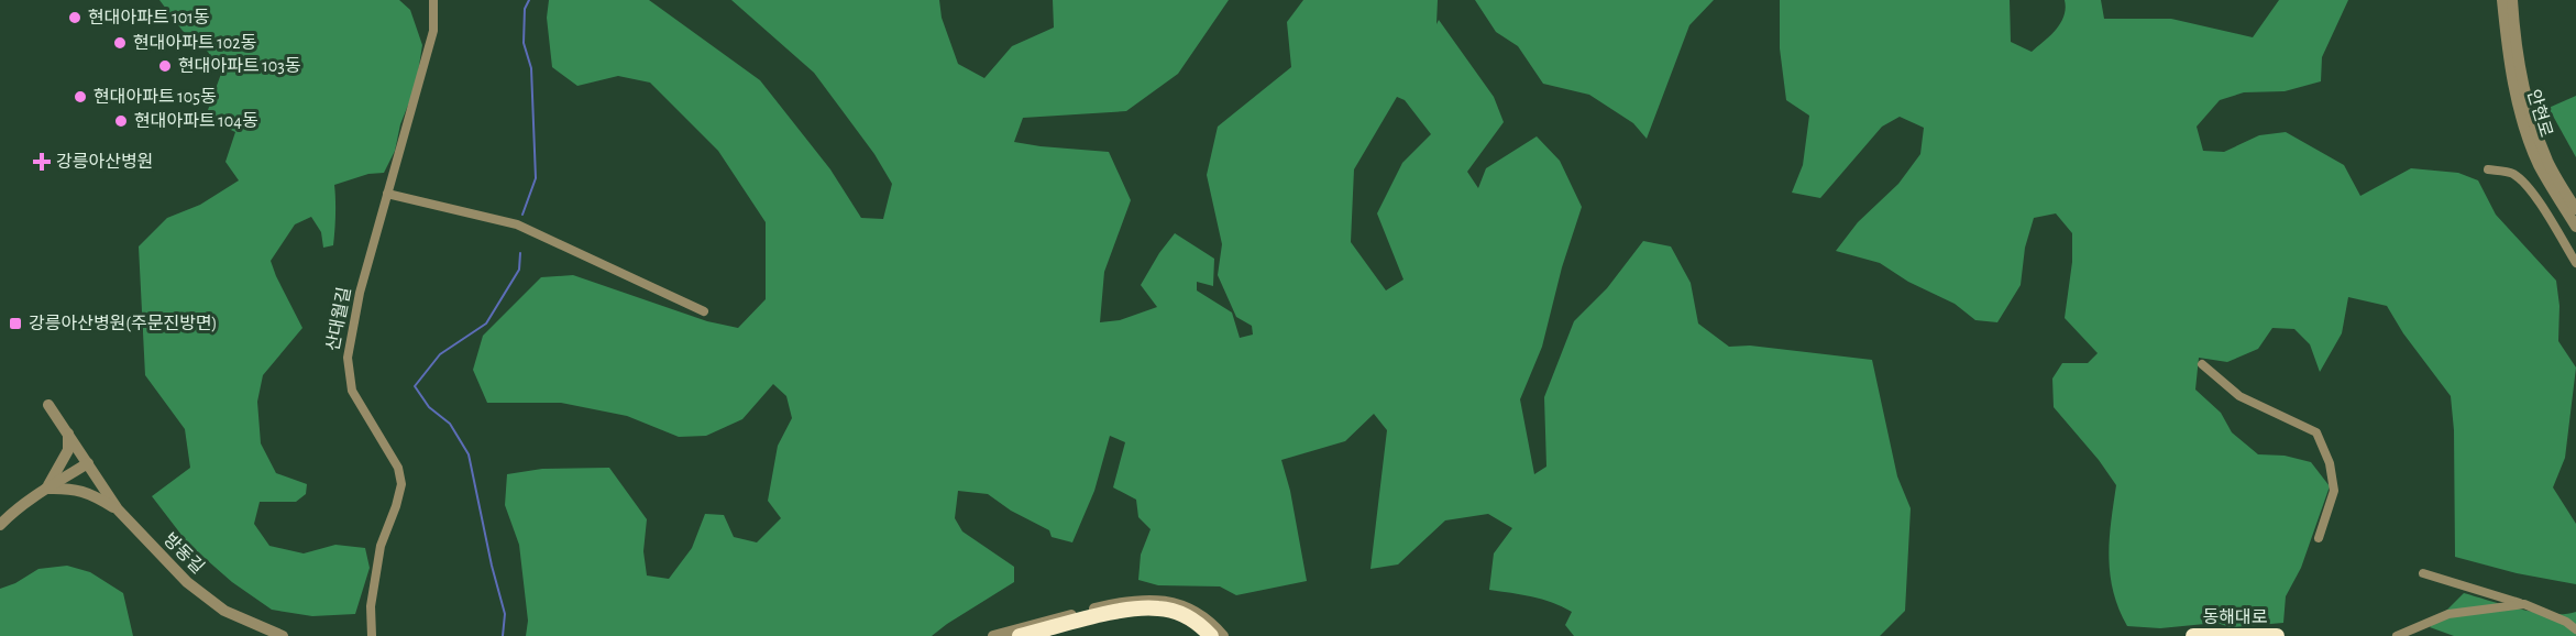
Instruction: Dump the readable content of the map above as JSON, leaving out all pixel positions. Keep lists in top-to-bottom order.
{
  "streets": {
    "highway": ["동해대로"],
    "street": ["안현로", "산대월길", "방동길"]
  },
  "places": {
    "other": [
      "현대아파트 101동",
      "현대아파트 102동",
      "현대아파트 103동",
      "현대아파트 105동",
      "현대아파트 104동"
    ],
    "health": ["강릉아산병원"],
    "transit": ["강릉아산병원(주문진방면)"]
  }
}
